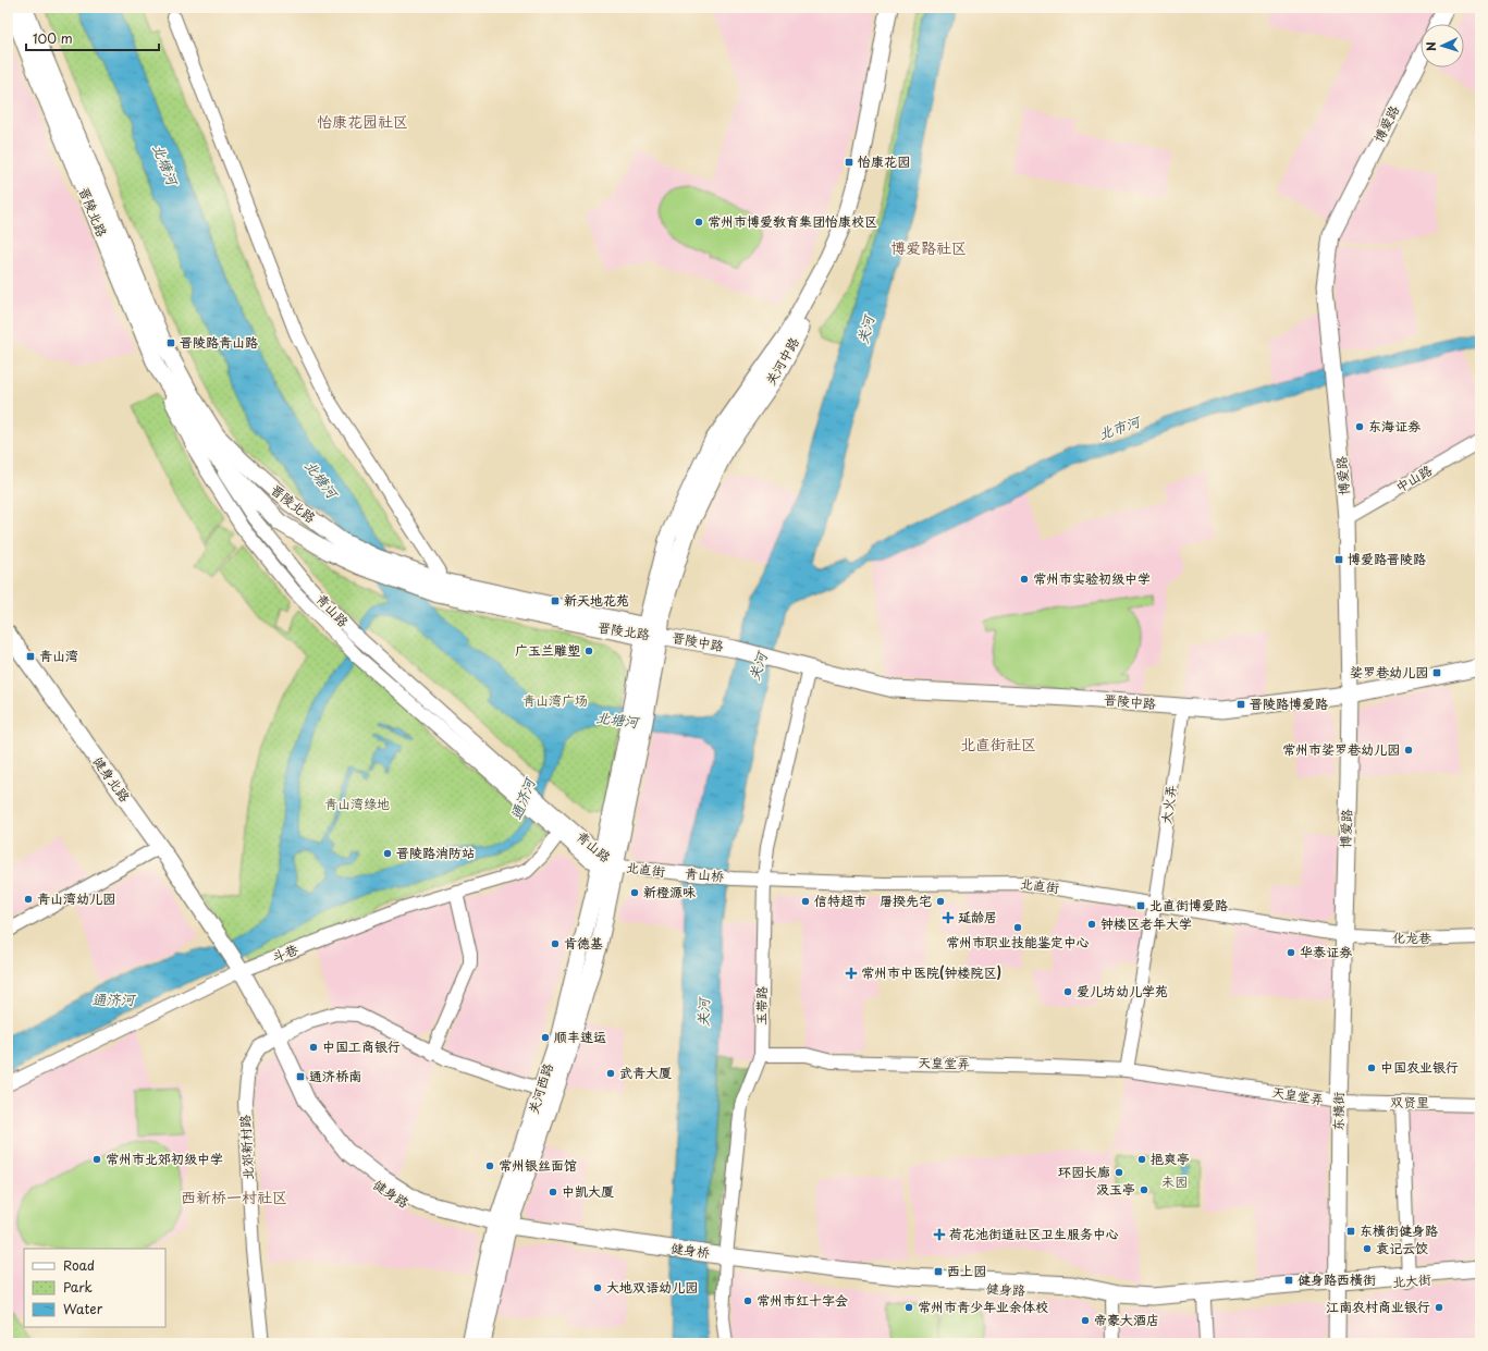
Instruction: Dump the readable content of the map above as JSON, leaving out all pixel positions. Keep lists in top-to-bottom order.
{
  "streets": {
    "main road": [
      "博爱路",
      "晋陵北路",
      "关河中路",
      "晋陵中路",
      "健身北路",
      "关河西路",
      "东横街",
      "健身路",
      "健身桥",
      "北大街"
    ],
    "street": [
      "中山路",
      "青山路",
      "大火弄",
      "北直街",
      "青山桥",
      "化龙巷",
      "斗巷",
      "玉带路",
      "天皇堂弄",
      "双贤里",
      "北郊新村路"
    ]
  },
  "crossings": [
    ["博爱路", "中山路"],
    ["博爱路", "晋陵中路"],
    ["博爱路", "北直街"],
    ["博爱路", "化龙巷"],
    ["博爱路", "东横街"],
    ["晋陵北路", "关河中路"],
    ["晋陵北路", "青山路"],
    ["晋陵北路", "晋陵中路"],
    ["关河中路", "晋陵中路"],
    ["关河中路", "关河西路"],
    ["青山路", "北直街"],
    ["青山路", "斗巷"],
    ["青山路", "关河西路"],
    ["晋陵中路", "大火弄"],
    ["晋陵中路", "玉带路"],
    ["健身北路", "健身路"],
    ["大火弄", "北直街"],
    ["北直街", "青山桥"],
    ["北直街", "化龙巷"],
    ["北直街", "玉带路"],
    ["北直街", "关河西路"],
    ["北直街", "东横街"],
    ["化龙巷", "东横街"],
    ["斗巷", "健身路"],
    ["玉带路", "天皇堂弄"],
    ["玉带路", "健身路"],
    ["玉带路", "健身桥"],
    ["天皇堂弄", "双贤里"],
    ["天皇堂弄", "东横街"],
    ["关河西路", "北郊新村路"],
    ["关河西路", "健身路"],
    ["双贤里", "东横街"],
    ["东横街", "健身路"],
    ["东横街", "北大街"],
    ["北郊新村路", "健身路"],
    ["健身路", "健身桥"],
    ["健身路", "北大街"]
  ],
  "districts": [
    "怡康花园社区",
    "博爱路社区",
    "北直街社区",
    "西新桥一村社区"
  ],
  "water": [
    "北塘河",
    "关河",
    "北市河",
    "通济河"
  ],
  "parks": ["青山湾广场", "青山湾绿地", "未园"],
  "places": {
    "transit": [
      "怡康花园",
      "晋陵路青山路",
      "博爱路晋陵路",
      "新天地花苑",
      "青山湾",
      "娑罗巷幼儿园",
      "晋陵路博爱路",
      "北直街博爱路",
      "通济桥南",
      "东横街健身路",
      "西上园",
      "健身路西横街"
    ],
    "other": [
      "常州市博爱教育集团怡康校区",
      "东海证券",
      "常州市实验初级中学",
      "广玉兰雕塑",
      "常州市娑罗巷幼儿园",
      "晋陵路消防站",
      "新橙源味",
      "青山湾幼儿园",
      "信特超市",
      "屠揆先宅",
      "钟楼区老年大学",
      "常州市职业技能鉴定中心",
      "肯德基",
      "华泰证券",
      "爱儿坊幼儿学苑",
      "顺丰速运",
      "中国工商银行",
      "中国农业银行",
      "武青大厦",
      "常州市北郊初级中学",
      "挹爽亭",
      "常州银丝面馆",
      "环园长廊",
      "汲玉亭",
      "中凯大厦",
      "袁记云饺",
      "大地双语幼儿园",
      "常州市红十字会",
      "常州市青少年业余体校",
      "江南农村商业银行",
      "帝豪大酒店"
    ],
    "health": ["延龄居", "常州市中医院(钟楼院区)", "荷花池街道社区卫生服务中心"]
  },
  "legend": ["Road", "Park", "Water"],
  "scale_bar": "100 m",
  "north": "left"
}
